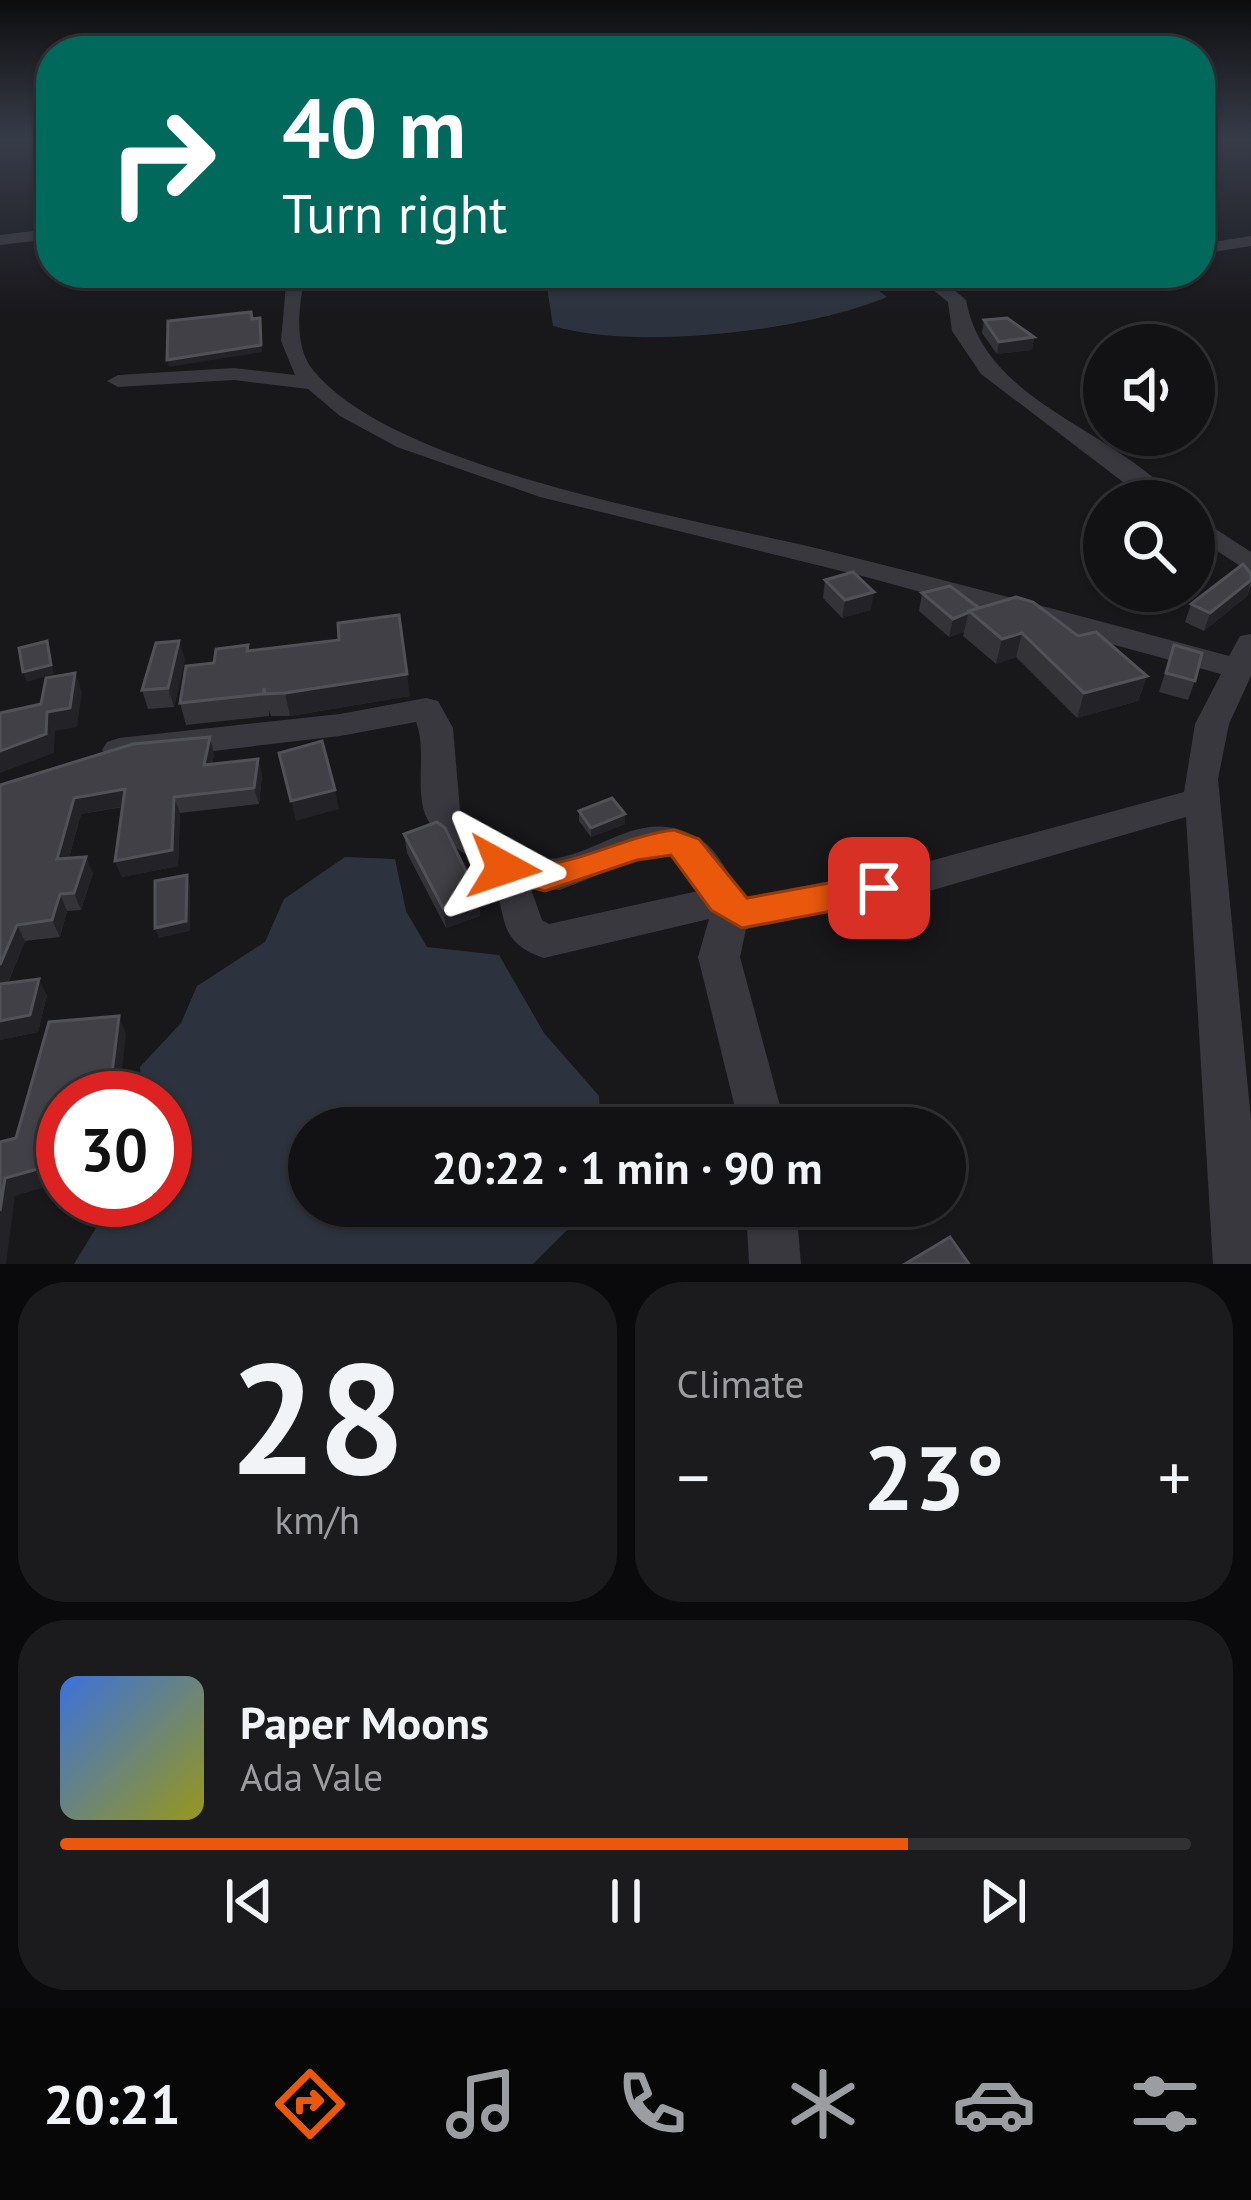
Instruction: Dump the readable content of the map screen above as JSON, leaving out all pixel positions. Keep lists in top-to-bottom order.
{
  "page": {
    "turn": ["40 m", "Turn right"],
    "limit": "30",
    "trip": "20:22 · 1 min · 90 m",
    "tile": [
      ["28", "km/h"],
      "Climate"
    ],
    "heat": ["−", "23°", "+"],
    "song": ["Paper Moons", "Ada Vale"],
    "tabs": "20:21"
  }
}
